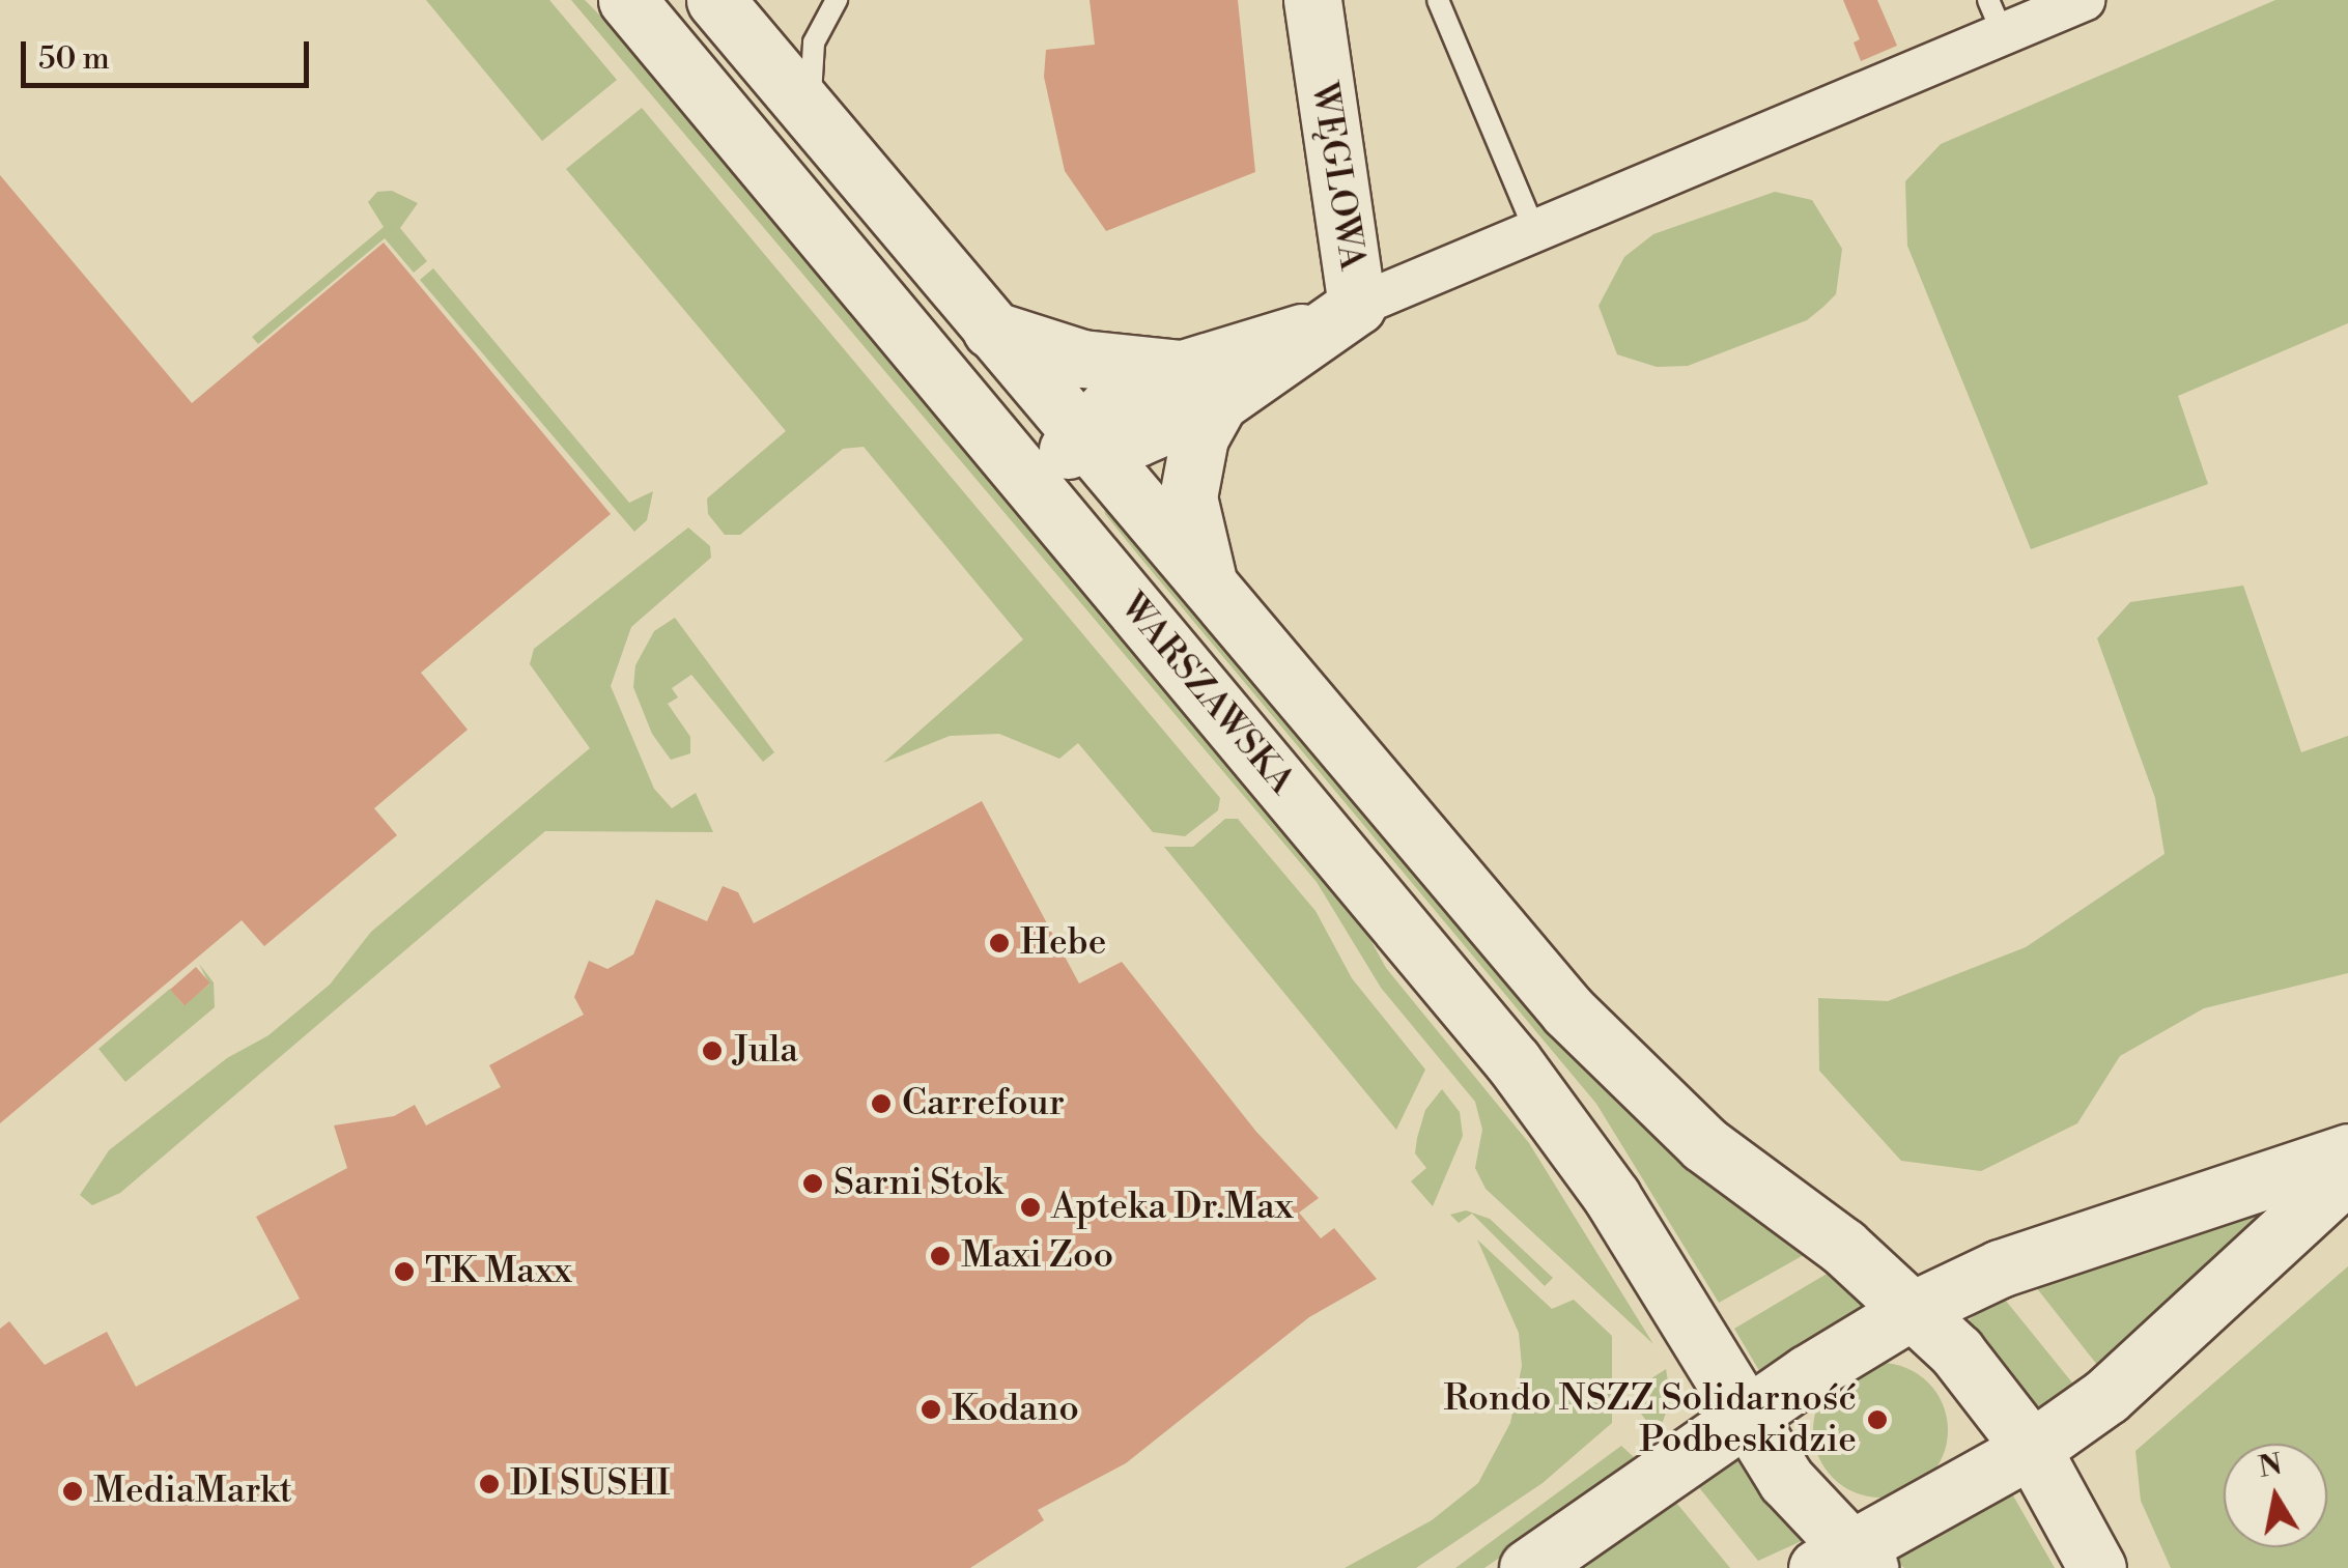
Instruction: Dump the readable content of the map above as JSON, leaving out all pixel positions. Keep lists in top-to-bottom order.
{
  "streets": {
    "main road": ["WĘGLOWA", "WARSZAWSKA"]
  },
  "places": [
    "Hebe",
    "Jula",
    "Carrefour",
    "Sarni Stok",
    "Apteka Dr.Max",
    "Maxi Zoo",
    "TK Maxx",
    "Kodano",
    "Rondo NSZZ Solidarność Podbeskidzie",
    "DI SUSHI",
    "MediaMarkt"
  ],
  "scale_bar": "50 m",
  "north": "top"
}
